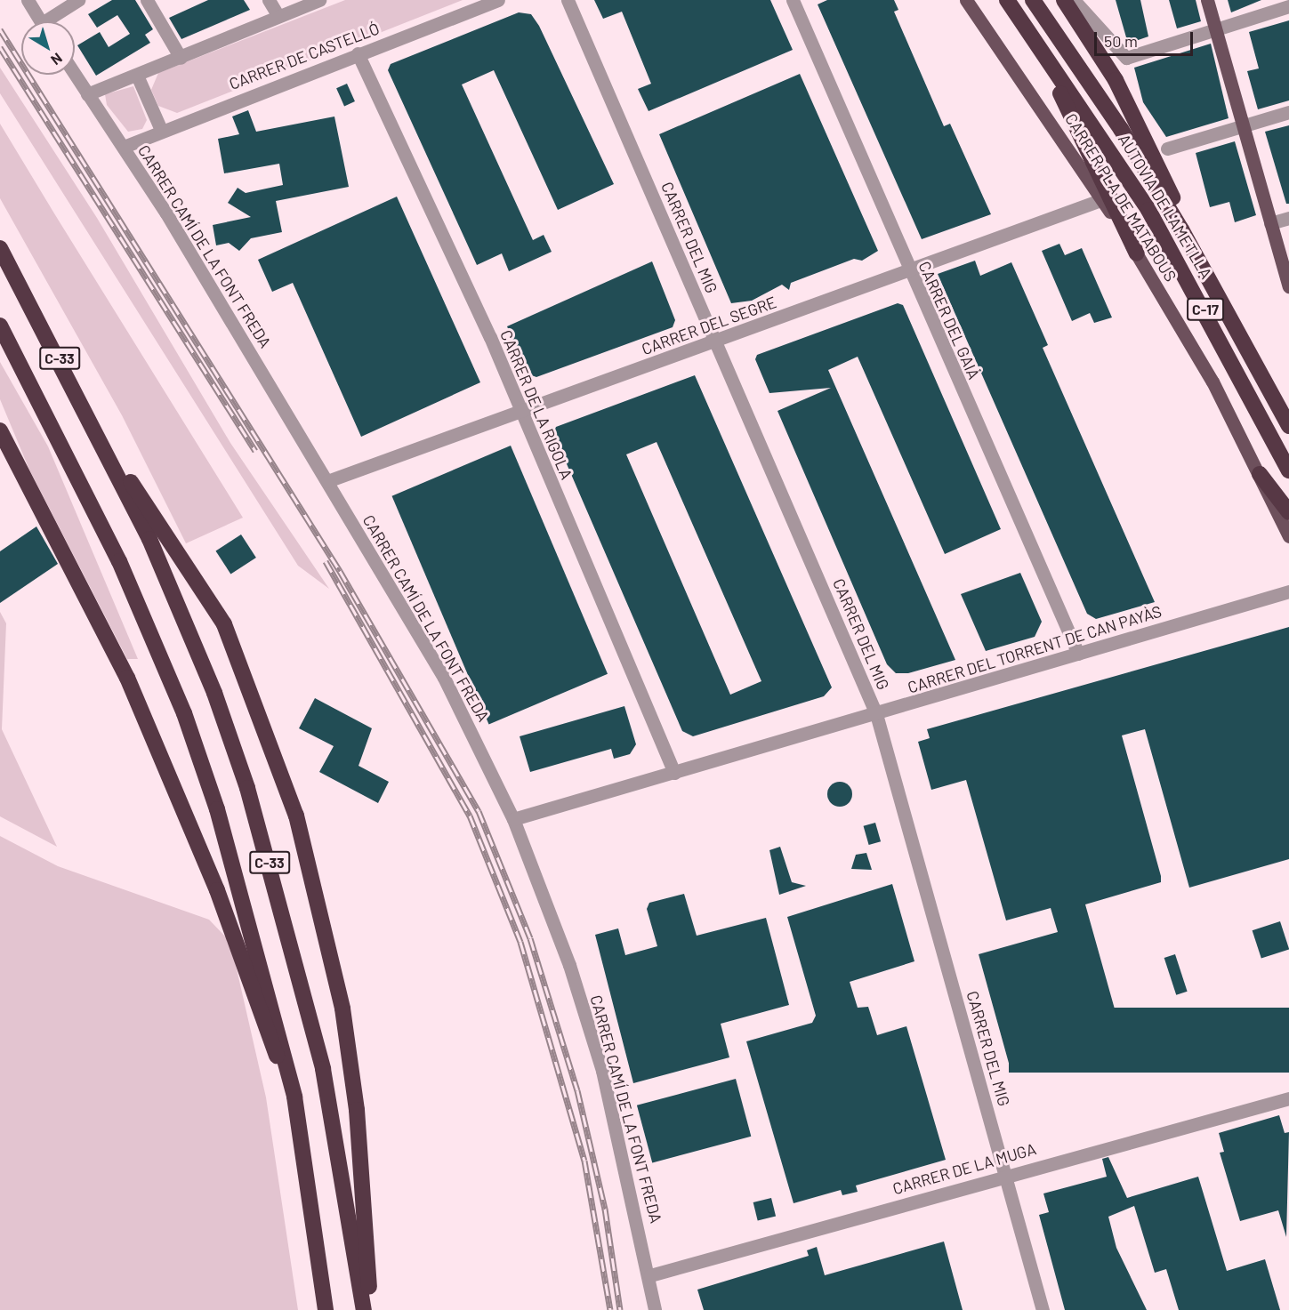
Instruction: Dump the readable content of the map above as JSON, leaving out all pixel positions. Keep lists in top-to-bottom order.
{
  "streets": {
    "highway": ["AUTOVIA DE L'AMETLLA", "C-17", "C-33"],
    "main road": ["CARRER PLA DE MATABOUS"],
    "street": [
      "CARRER DE CASTELLÓ",
      "CARRER DEL MIG",
      "CARRER CAMÍ DE LA FONT FREDA",
      "CARRER DEL GAIÀ",
      "CARRER DEL SEGRE",
      "CARRER DE LA RIGOLA",
      "CARRER DEL TORRENT DE CAN PAYÀS",
      "CARRER DE LA MUGA"
    ]
  },
  "crossings": [
    ["CARRER DE CASTELLÓ", "CARRER CAMÍ DE LA FONT FREDA"],
    ["CARRER DE CASTELLÓ", "CARRER DE LA RIGOLA"],
    ["CARRER PLA DE MATABOUS", "CARRER DEL SEGRE"],
    ["CARRER DEL MIG", "CARRER DEL SEGRE"],
    ["CARRER DEL MIG", "CARRER DEL TORRENT DE CAN PAYÀS"],
    ["CARRER DEL MIG", "CARRER DE LA MUGA"],
    ["CARRER CAMÍ DE LA FONT FREDA", "CARRER DEL SEGRE"],
    ["CARRER CAMÍ DE LA FONT FREDA", "CARRER DEL TORRENT DE CAN PAYÀS"],
    ["CARRER CAMÍ DE LA FONT FREDA", "CARRER DE LA MUGA"],
    ["CARRER DEL GAIÀ", "CARRER DEL SEGRE"],
    ["CARRER DEL GAIÀ", "CARRER DEL TORRENT DE CAN PAYÀS"],
    ["CARRER DEL SEGRE", "CARRER DE LA RIGOLA"],
    ["CARRER DE LA RIGOLA", "CARRER DEL TORRENT DE CAN PAYÀS"]
  ],
  "scale_bar": "50 m",
  "north": "bottom right"
}
